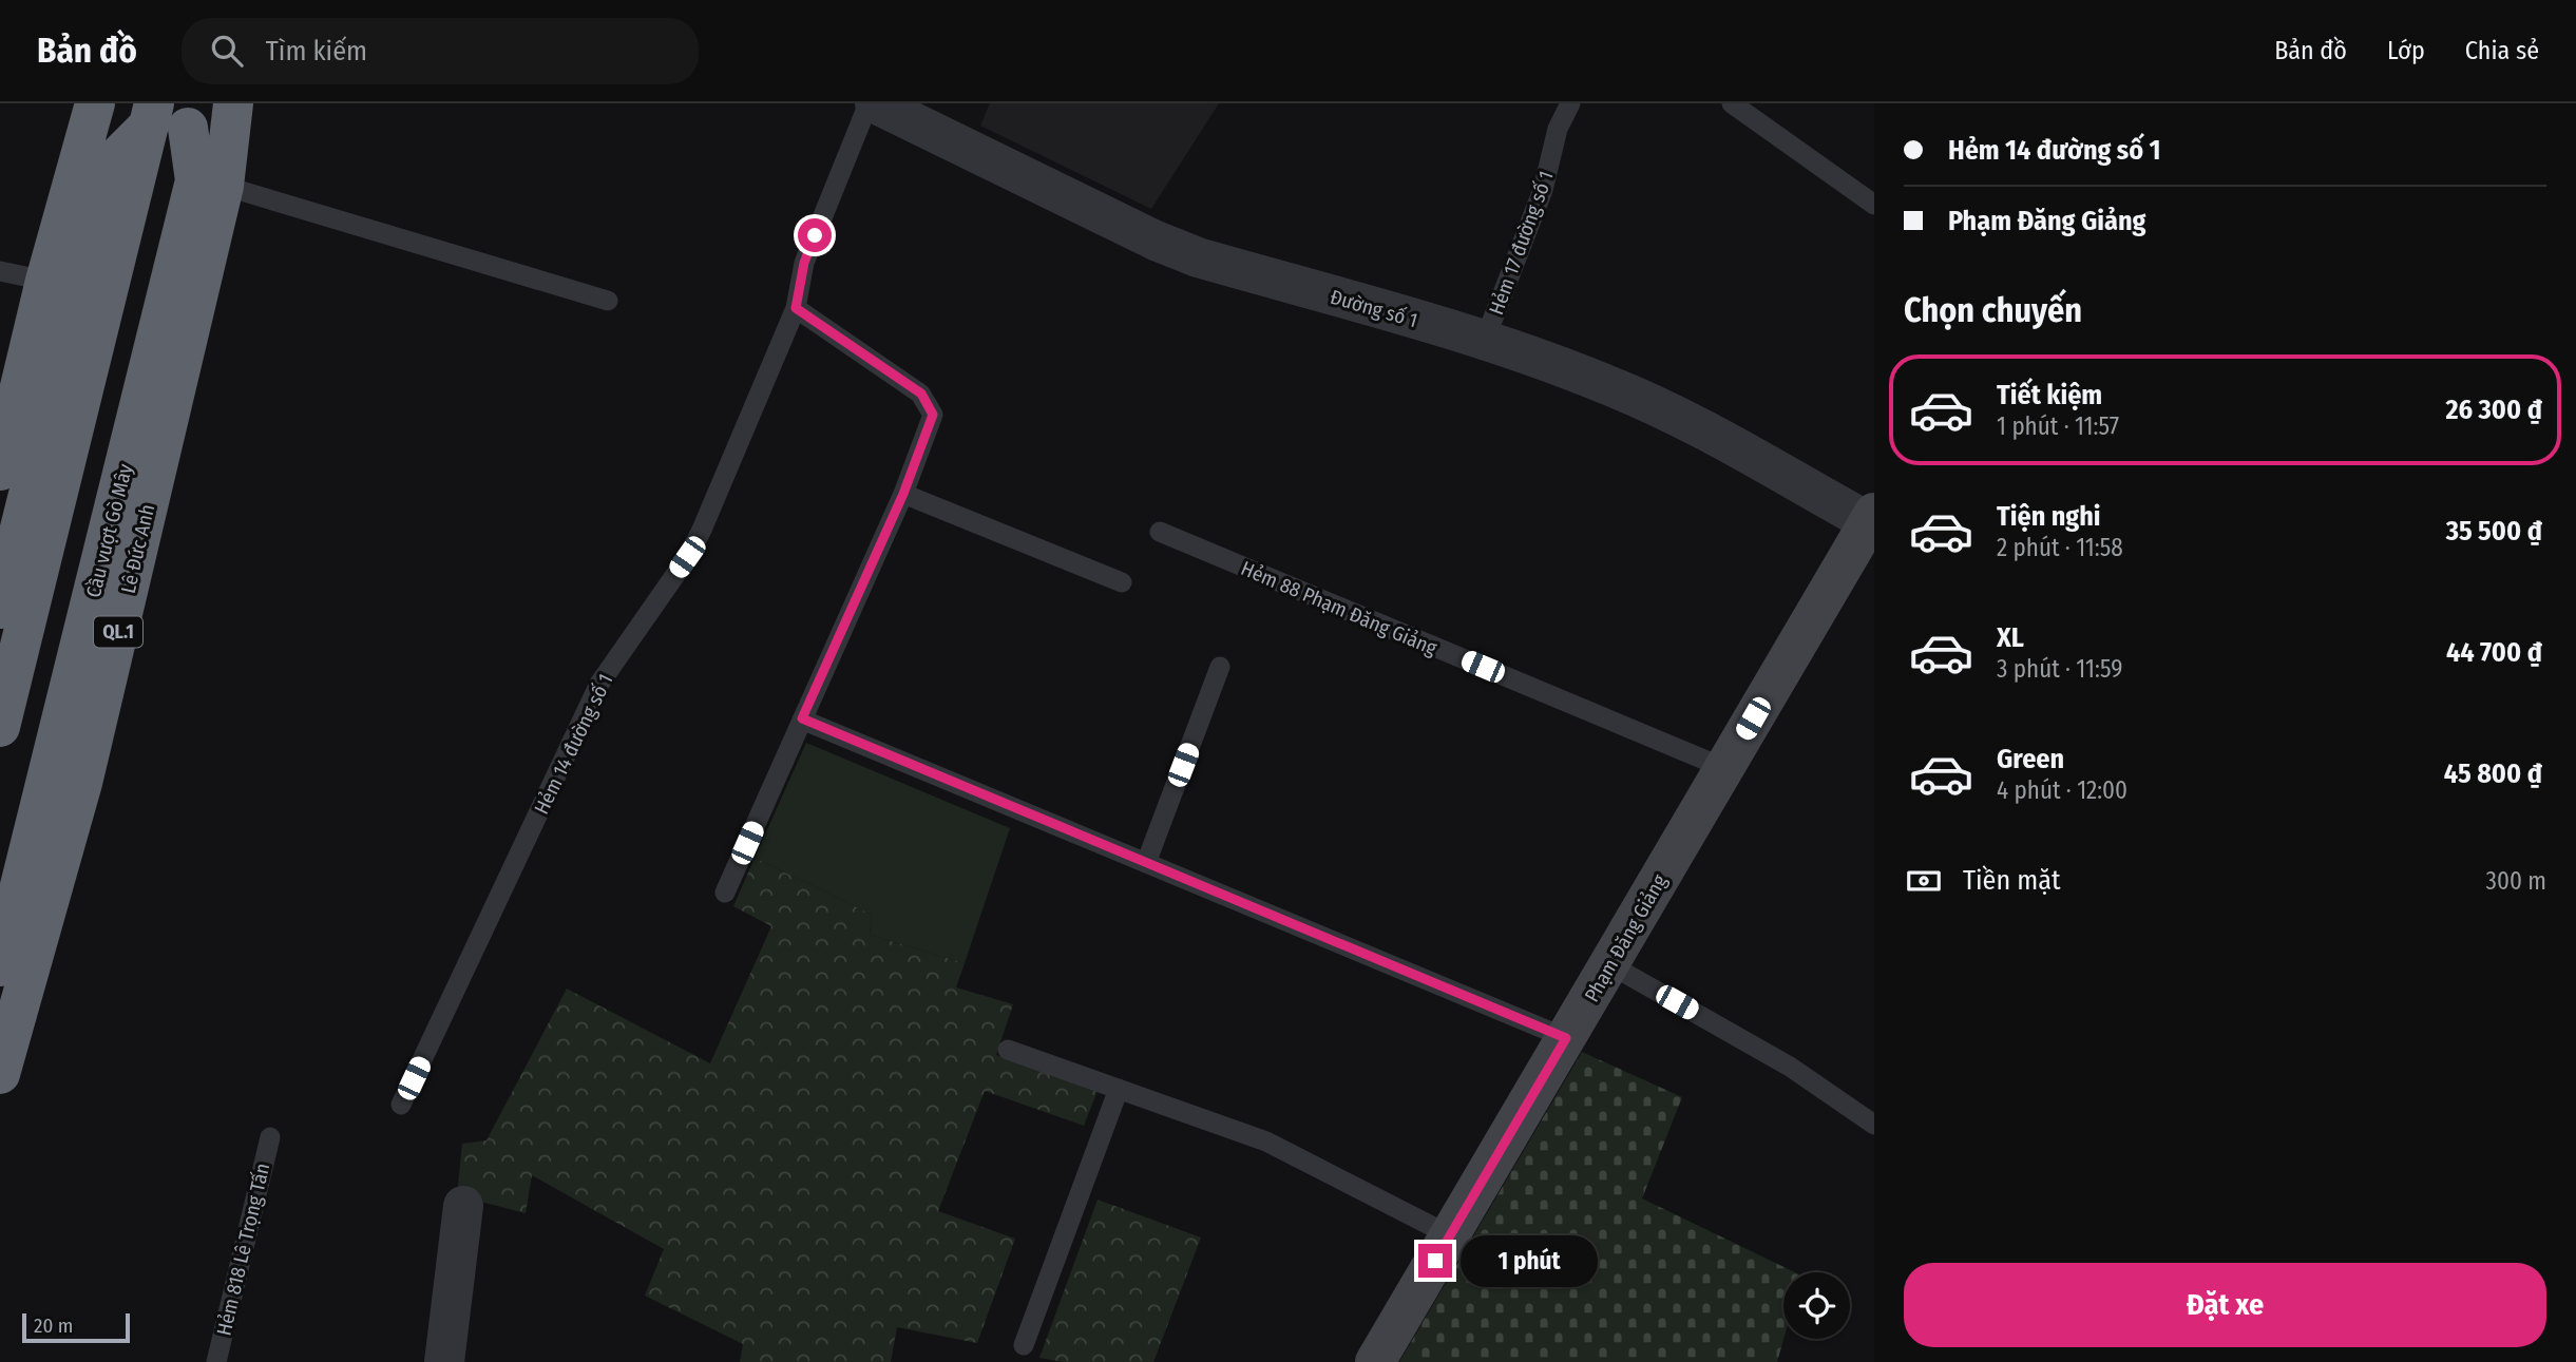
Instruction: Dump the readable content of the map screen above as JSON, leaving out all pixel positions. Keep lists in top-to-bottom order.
{
  "streets": {
    "highway": ["Cầu vượt Gò Mây", "Lê Đức Anh", "QL.1"],
    "street": ["Đường số 1", "Phạm Đăng Giảng"],
    "lane": [
      "Hẻm 17 đường số 1",
      "Hẻm 88 Phạm Đăng Giảng",
      "Hẻm 14 đường số 1",
      "Hẻm 818 Lê Trọng Tấn"
    ]
  },
  "crossings": [
    ["Hẻm 17 đường số 1", "Đường số 1"],
    ["Đường số 1", "Phạm Đăng Giảng"],
    ["Cầu vượt Gò Mây", "Lê Đức Anh"],
    ["Cầu vượt Gò Mây", "QL.1"],
    ["Lê Đức Anh", "QL.1"],
    ["Hẻm 88 Phạm Đăng Giảng", "Phạm Đăng Giảng"]
  ],
  "scale_bar": "20 m",
  "page": {
    "header": "Bản đồ",
    "search": "Tìm kiếm",
    "nav": ["Bản đồ", "Lớp", "Chia sẻ"],
    "banner": ["Hẻm 14 đường số 1", "Phạm Đăng Giảng"],
    "heading": "Chọn chuyến",
    "list": [
      {
        "name": "Tiết kiệm",
        "note": "1 phút · 11:57",
        "value": "26 300 ₫"
      },
      {
        "name": "Tiện nghi",
        "note": "2 phút · 11:58",
        "value": "35 500 ₫"
      },
      {
        "name": "XL",
        "note": "3 phút · 11:59",
        "value": "44 700 ₫"
      },
      {
        "name": "Green",
        "note": "4 phút · 12:00",
        "value": "45 800 ₫"
      }
    ],
    "pay": ["Tiền mặt", "300 m"],
    "bubble": "1 phút",
    "buttons": "Đặt xe",
    "scale": "20 m"
  }
}
